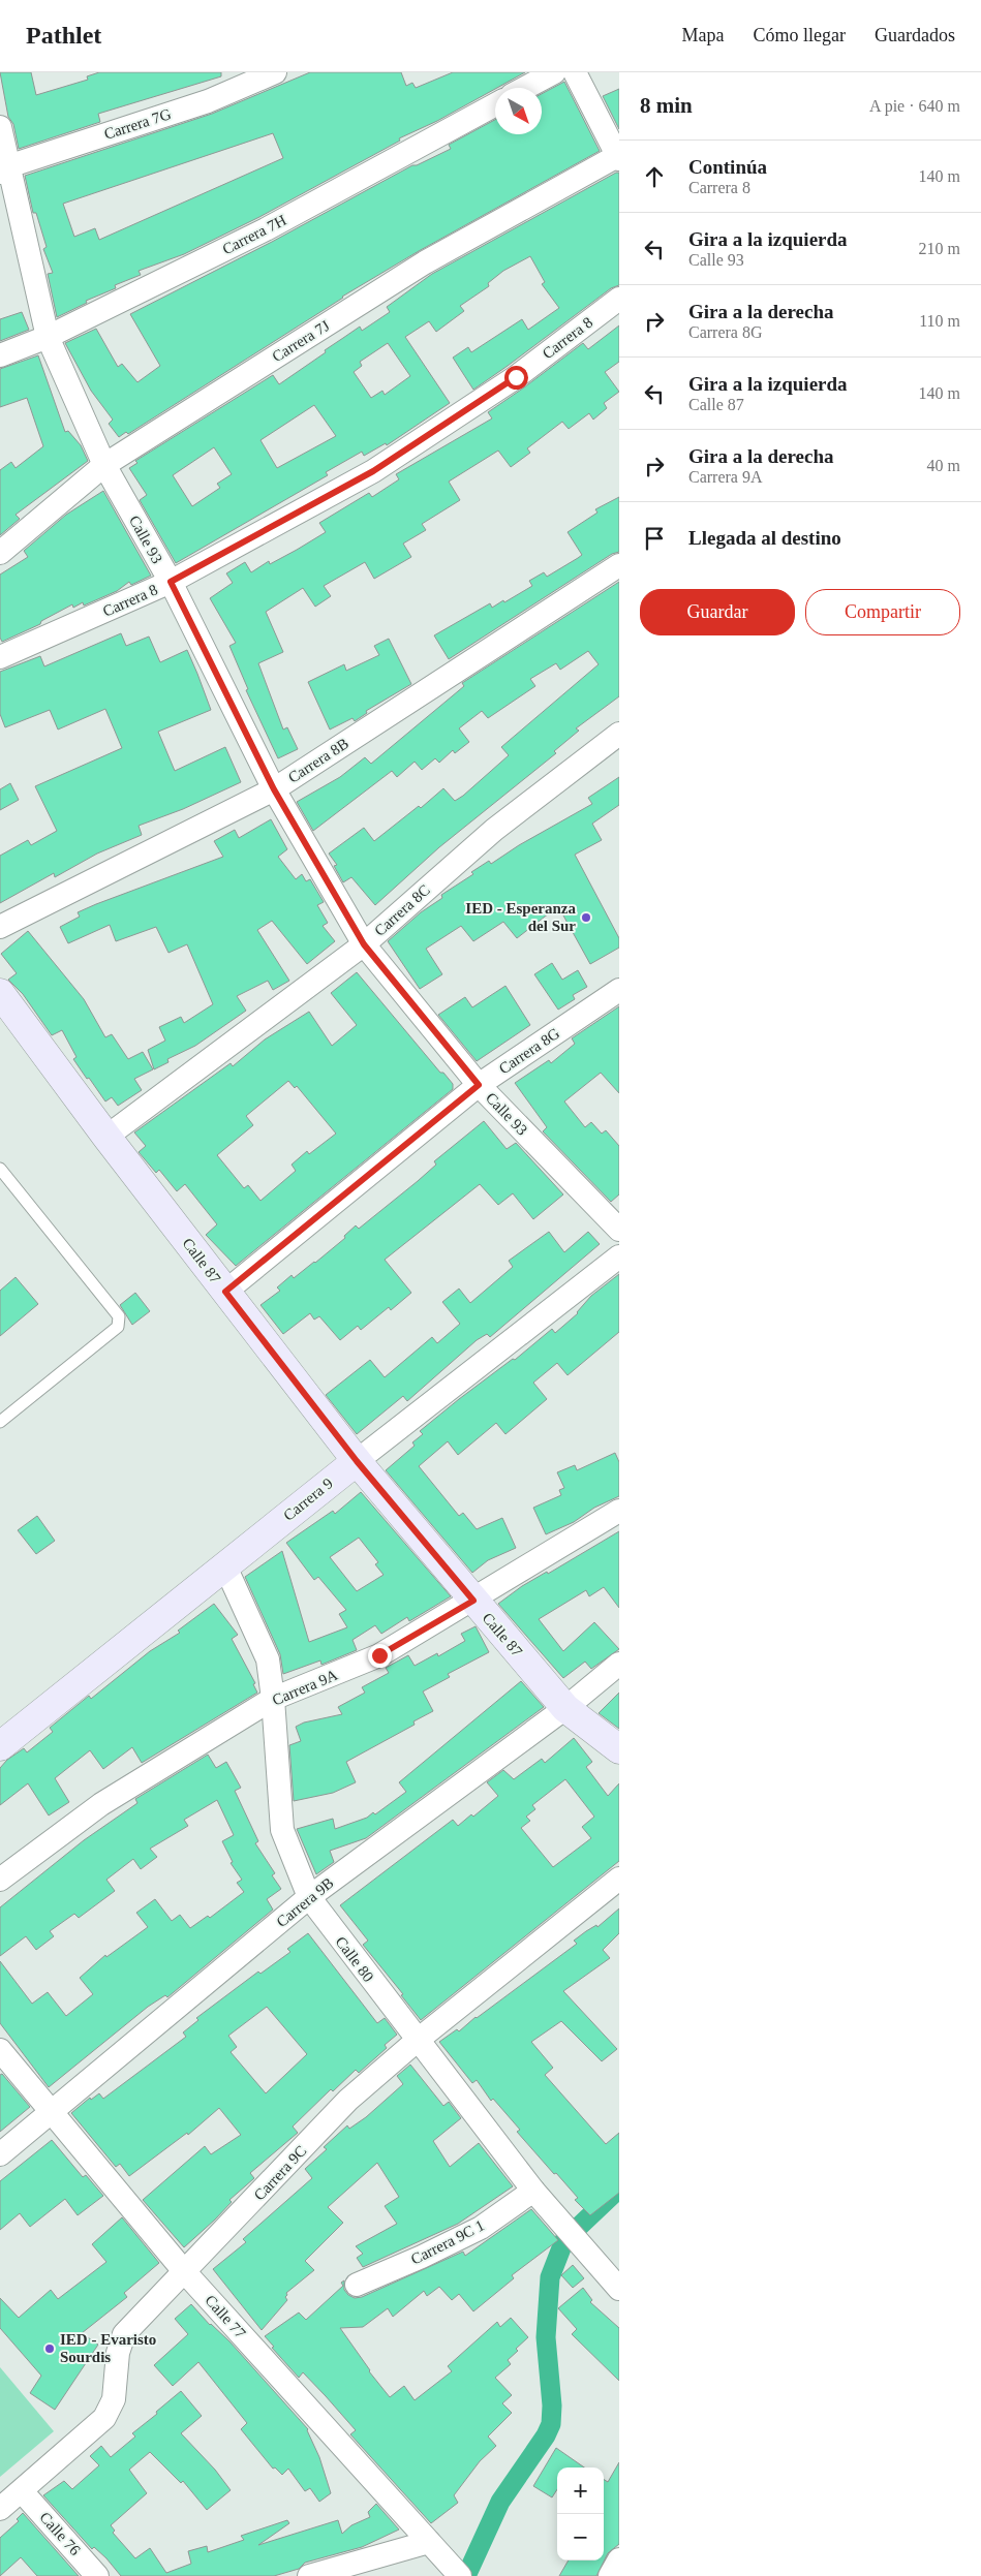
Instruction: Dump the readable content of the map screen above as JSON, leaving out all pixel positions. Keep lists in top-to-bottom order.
{
  "streets": {
    "street": [
      "Carrera 7G",
      "Carrera 7H",
      "Carrera 8",
      "Carrera 7J",
      "Calle 93",
      "Carrera 8B",
      "Carrera 8C",
      "Carrera 8G",
      "Calle 87",
      "Carrera 9",
      "Carrera 9A",
      "Carrera 9B",
      "Calle 80",
      "Carrera 9C",
      "Carrera 9C 1",
      "Calle 77",
      "Calle 76"
    ]
  },
  "crossings": [
    ["Carrera 7G", "Calle 93"],
    ["Carrera 7H", "Calle 93"],
    ["Carrera 8", "Calle 93"],
    ["Carrera 7J", "Calle 93"],
    ["Calle 93", "Carrera 8B"],
    ["Calle 93", "Carrera 8C"],
    ["Calle 93", "Carrera 8G"],
    ["Carrera 8C", "Calle 87"],
    ["Carrera 8G", "Calle 87"],
    ["Calle 87", "Carrera 9"],
    ["Calle 87", "Carrera 9A"],
    ["Calle 87", "Carrera 9B"],
    ["Carrera 9", "Calle 80"],
    ["Carrera 9A", "Calle 80"],
    ["Carrera 9B", "Calle 80"],
    ["Carrera 9B", "Calle 77"],
    ["Calle 80", "Carrera 9C"],
    ["Calle 80", "Carrera 9C 1"],
    ["Carrera 9C", "Calle 77"],
    ["Carrera 9C", "Calle 76"]
  ],
  "places": ["IED - Esperanza del Sur", "IED - Evaristo Sourdis"],
  "north": "bottom right",
  "page": {
    "header": "Pathlet",
    "nav": ["Mapa", "Cómo llegar", "Guardados"],
    "heading": ["8 min", "A pie · 640 m"],
    "list": [
      ["Continúa", "Carrera 8", "140 m"],
      ["Gira a la izquierda", "Calle 93", "210 m"],
      ["Gira a la derecha", "Carrera 8G", "110 m"],
      ["Gira a la izquierda", "Calle 87", "140 m"],
      ["Gira a la derecha", "Carrera 9A", "40 m"],
      "Llegada al destino"
    ],
    "buttons": ["Guardar", "Compartir"],
    "map_buttons": ["+", "−"]
  }
}
